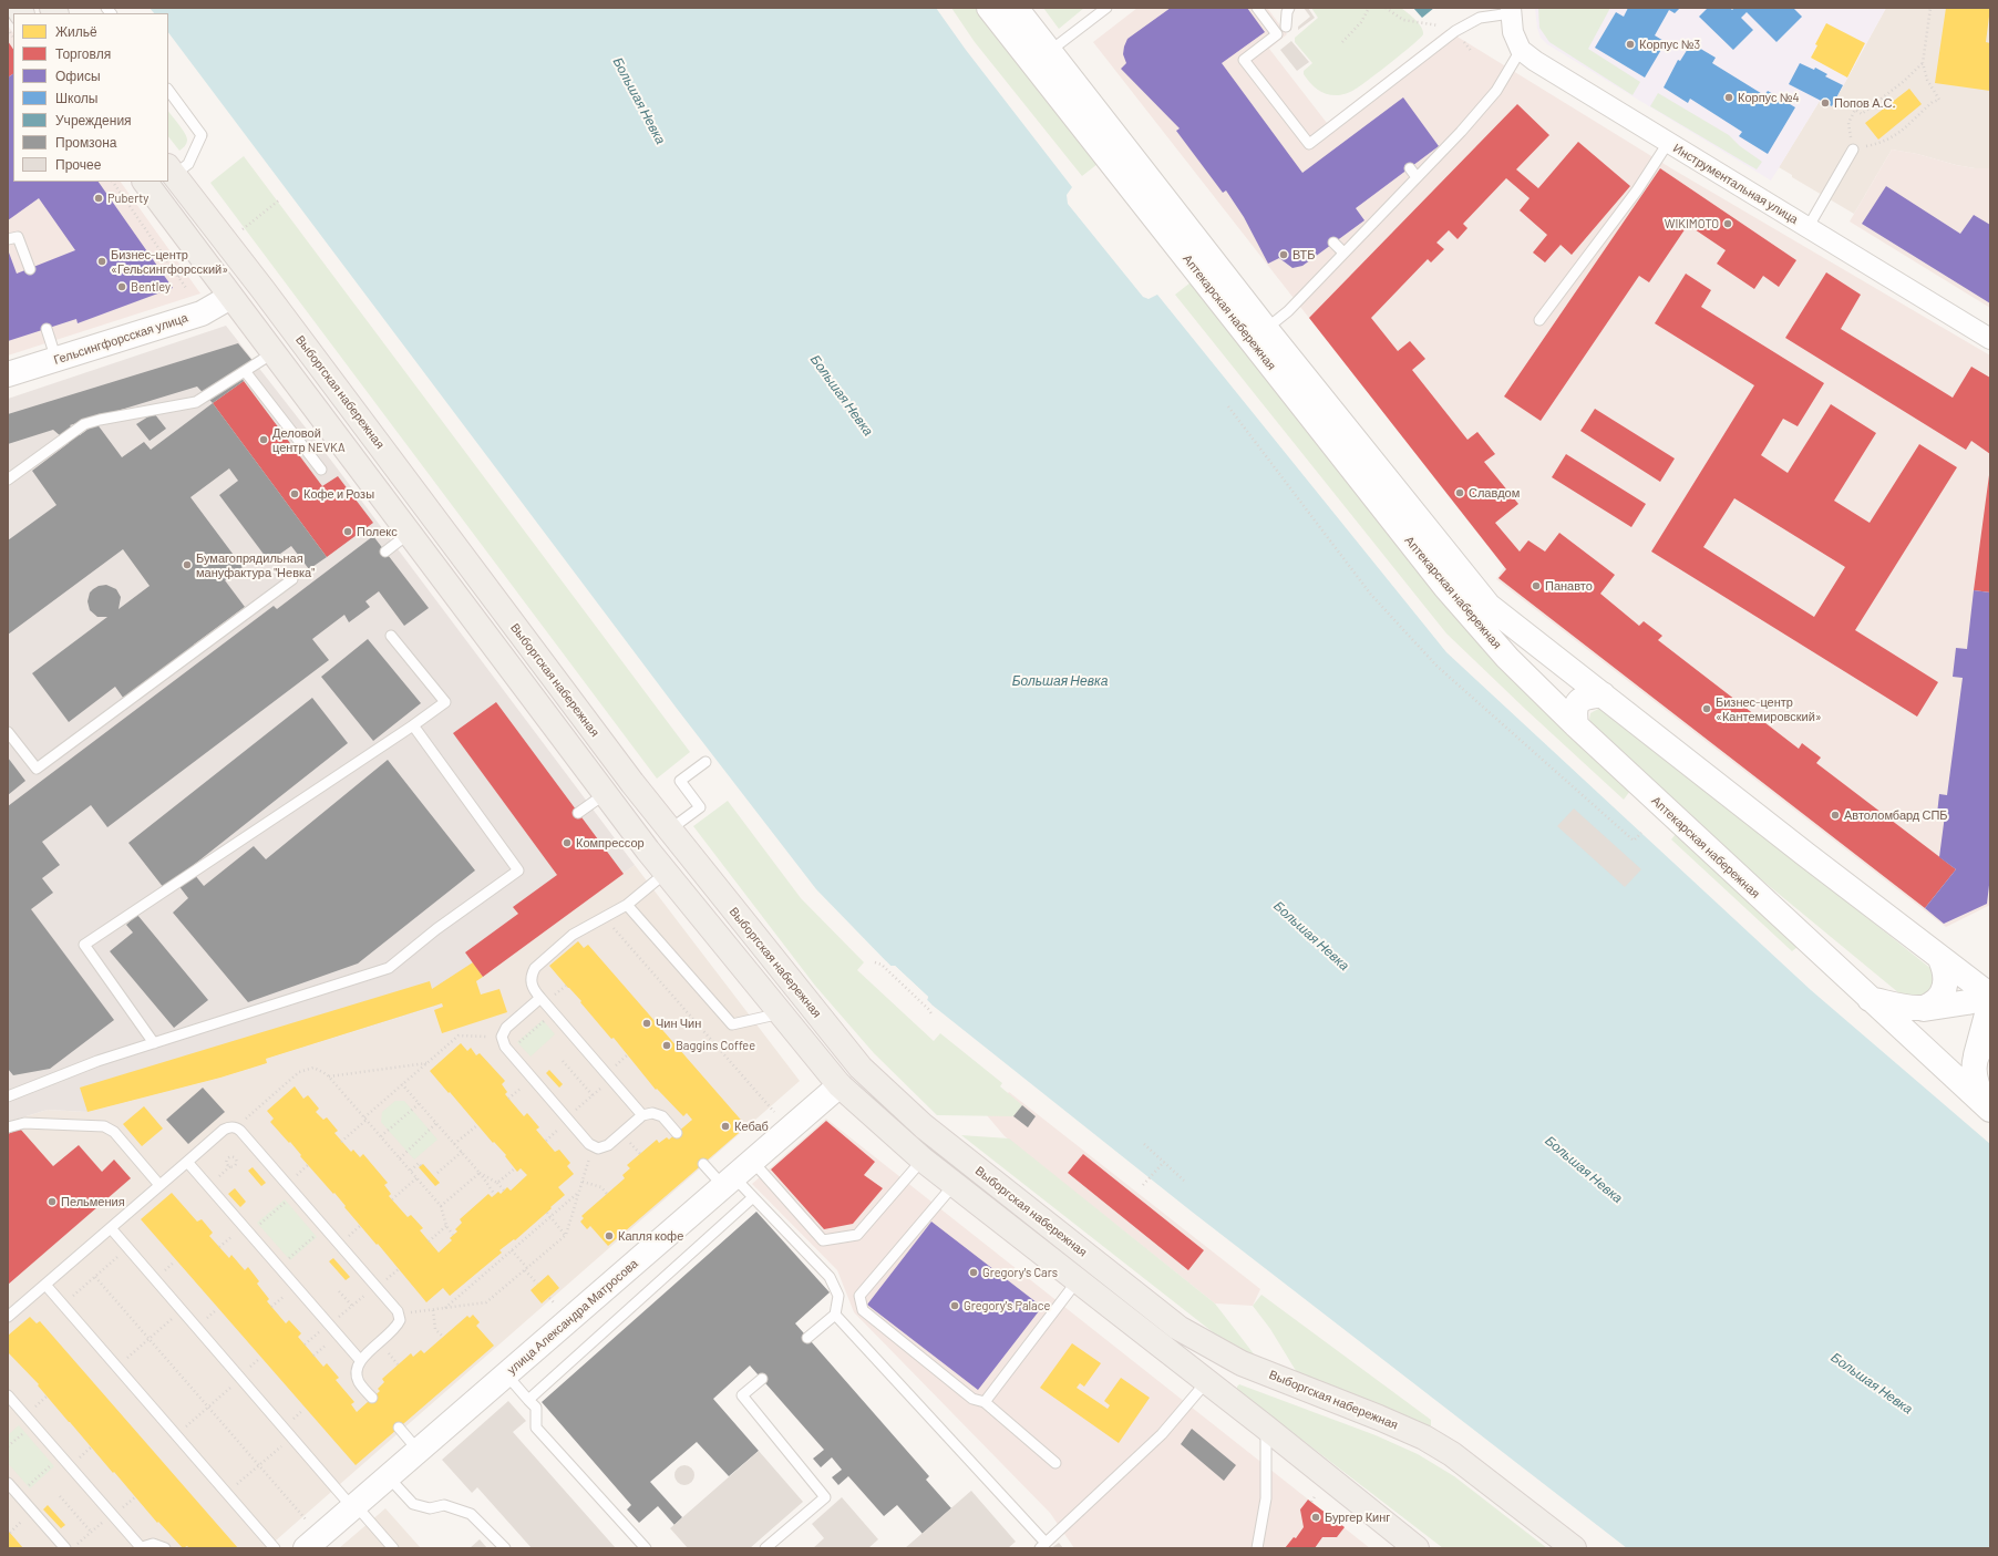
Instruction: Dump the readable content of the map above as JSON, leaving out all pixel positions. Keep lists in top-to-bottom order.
{
  "streets": {
    "main road": ["Выборгская набережная"],
    "street": [
      "Инструментальная улица",
      "Аптекарская набережная",
      "Гельсингфорсская улица",
      "улица Александра Матросова"
    ]
  },
  "water": ["Большая Невка"],
  "places": [
    "Корпус №3",
    "Корпус №4",
    "Попов А.С.",
    "Puberty",
    "WIKIMOTO",
    "ВТБ",
    "Бизнес-центр «Гельсингфорсский»",
    "Bentley",
    "Деловой центр NEVKA",
    "Славдом",
    "Кофе и Розы",
    "Полекс",
    "Бумагопрядильная мануфактура \"Невка\"",
    "Панавто",
    "Бизнес-центр «Кантемировский»",
    "Автоломбард СПБ",
    "Компрессор",
    "Чин Чин",
    "Baggins Coffee",
    "Кебаб",
    "Пельмения",
    "Капля кофе",
    "Gregory's Cars",
    "Gregory's Palace",
    "Бургер Кинг"
  ],
  "legend": [
    "Жильё",
    "Торговля",
    "Офисы",
    "Школы",
    "Учреждения",
    "Промзона",
    "Прочее"
  ]
}
